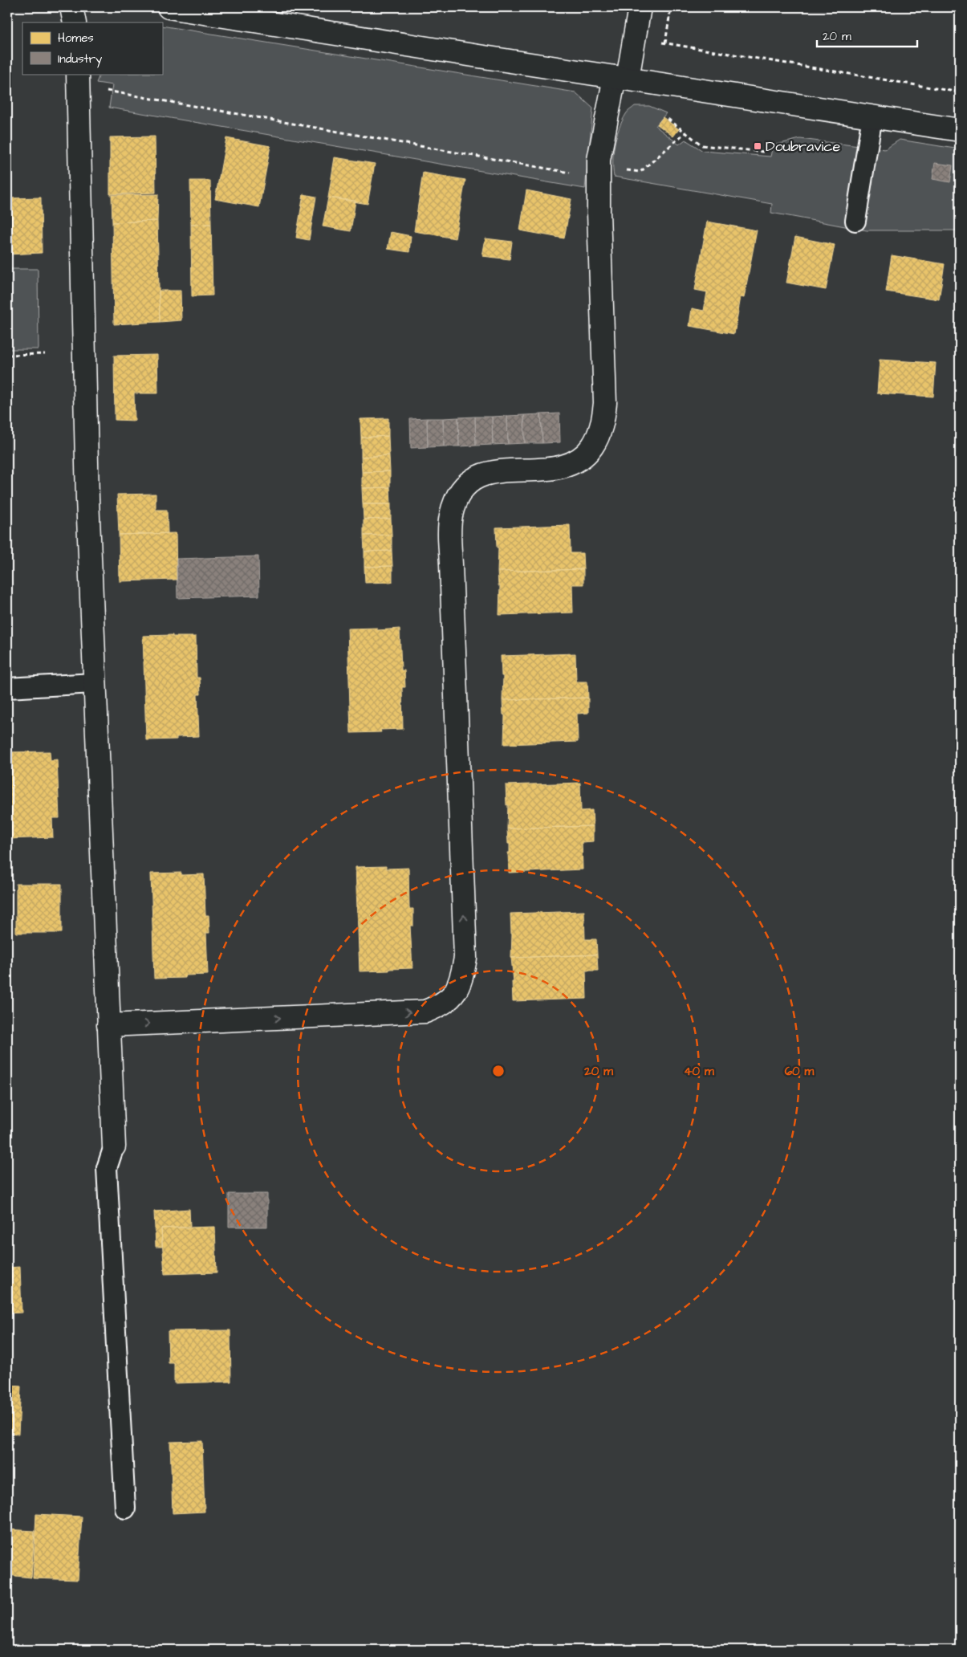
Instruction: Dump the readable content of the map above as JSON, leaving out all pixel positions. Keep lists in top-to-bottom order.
{
  "places": {
    "transit": ["Doubravice"]
  },
  "legend": ["Homes", "Industry"],
  "scale_bar": "20 m",
  "rings": ["20 m", "40 m", "60 m"]
}
